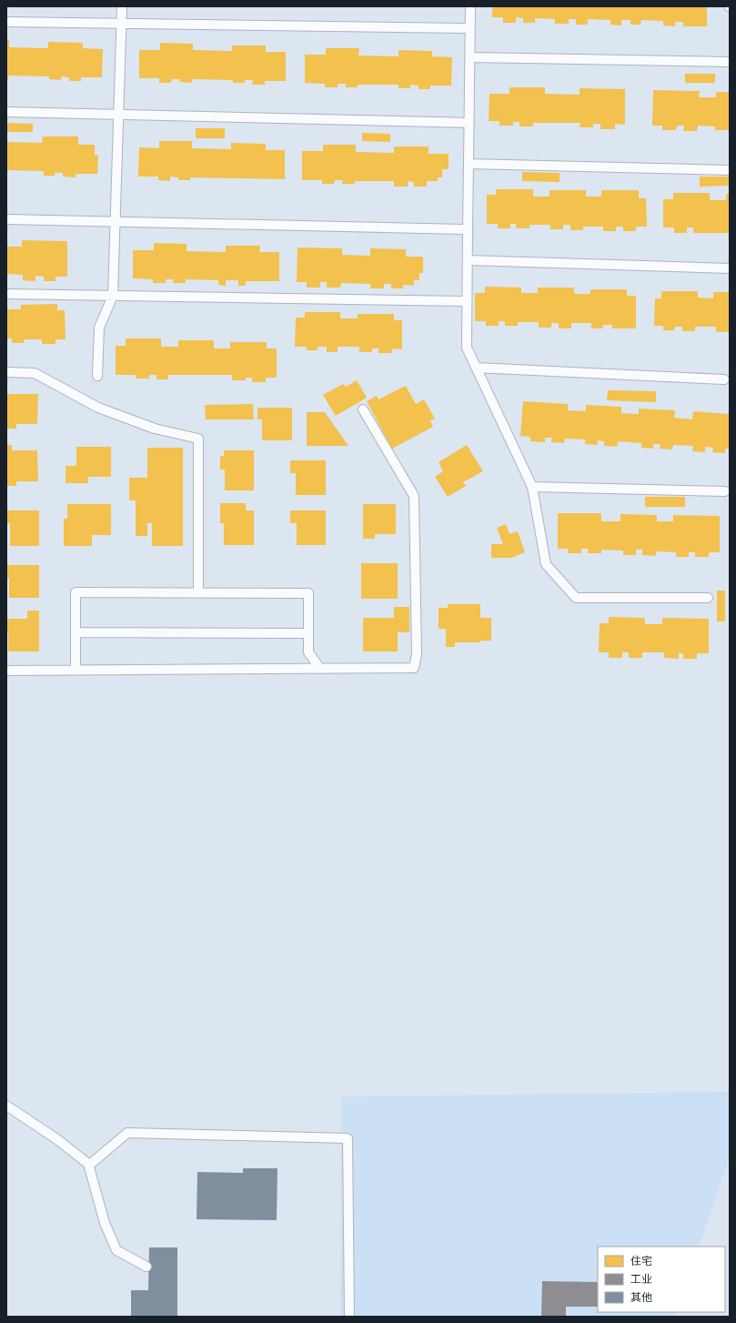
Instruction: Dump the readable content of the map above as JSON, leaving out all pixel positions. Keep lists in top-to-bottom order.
{
  "legend": ["住宅", "工业", "其他"]
}
